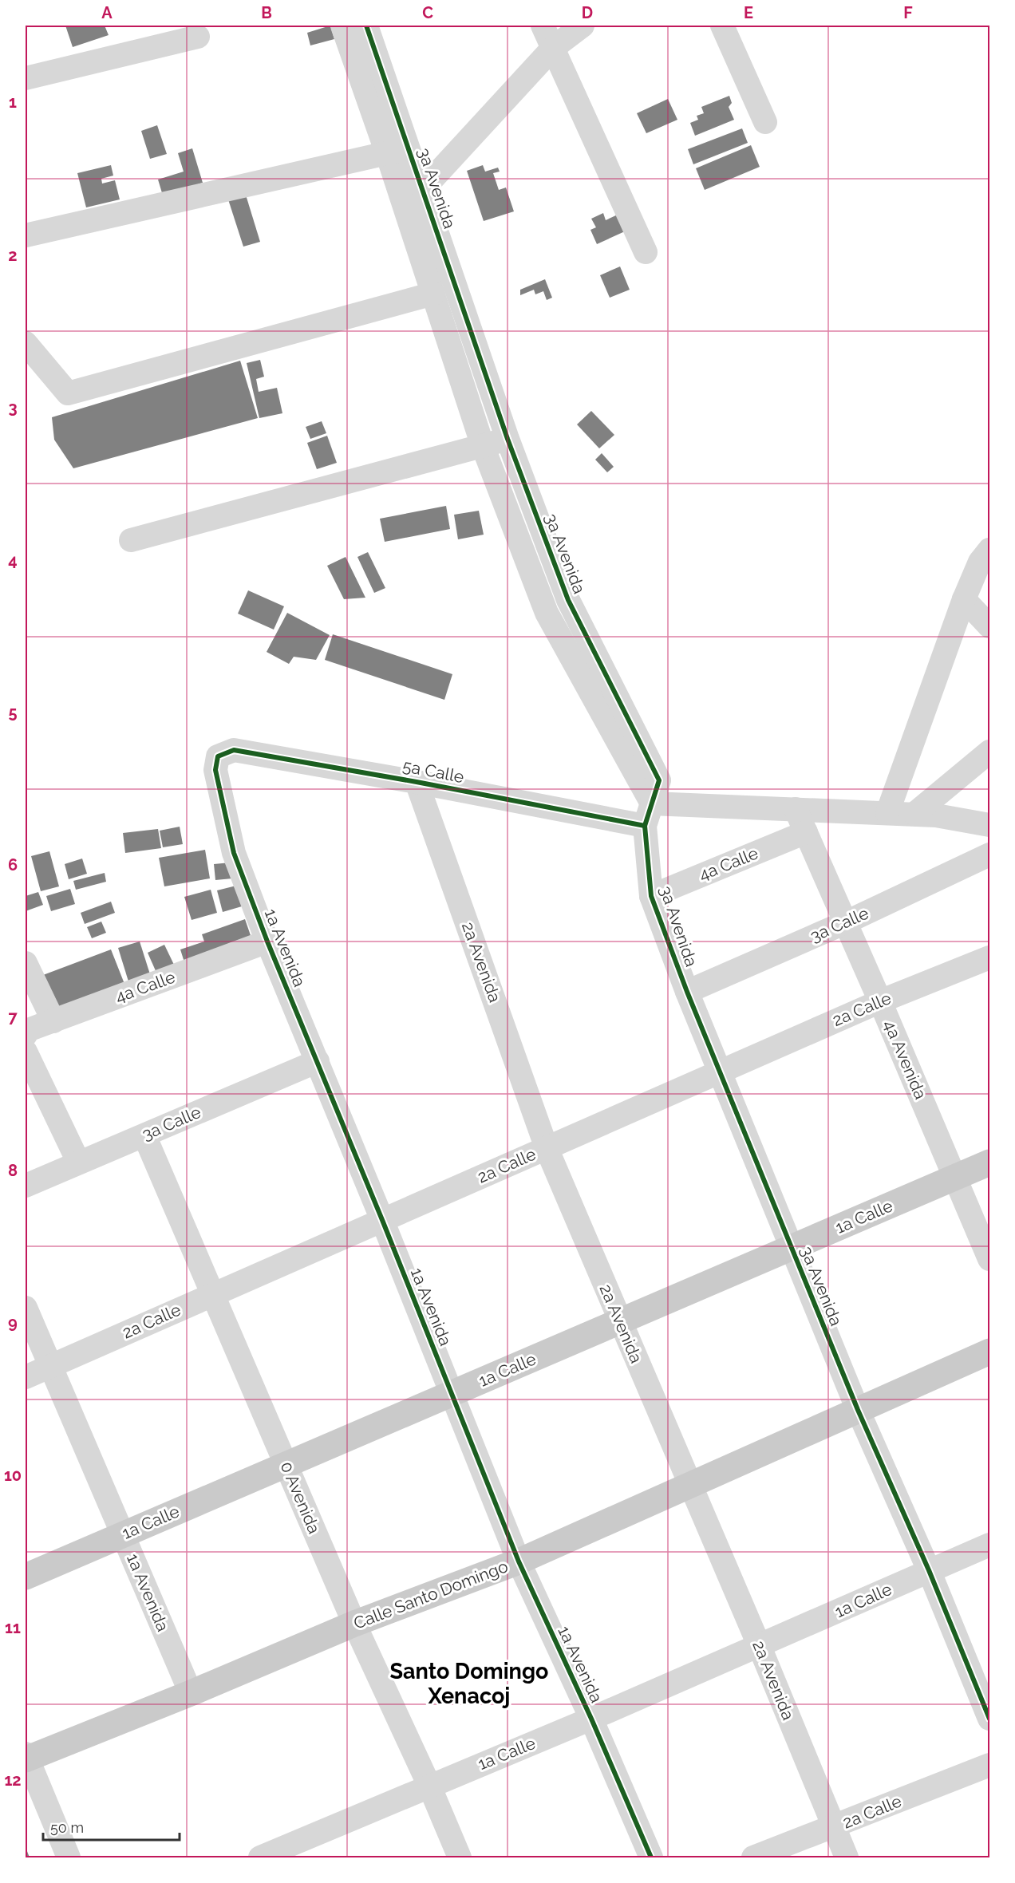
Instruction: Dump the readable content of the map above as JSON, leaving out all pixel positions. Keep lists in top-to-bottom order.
{
  "streets": {
    "main road": ["1a Calle", "Calle Santo Domingo"],
    "street": [
      "3a Avenida",
      "5a Calle",
      "4a Calle",
      "3a Calle",
      "1a Avenida",
      "2a Avenida",
      "2a Calle",
      "4a Avenida",
      "0 Avenida"
    ]
  },
  "crossings": [
    ["3a Avenida", "5a Calle"],
    ["3a Avenida", "4a Calle"],
    ["3a Avenida", "3a Calle"],
    ["3a Avenida", "2a Calle"],
    ["3a Avenida", "1a Calle"],
    ["3a Avenida", "Calle Santo Domingo"],
    ["5a Calle", "1a Avenida"],
    ["5a Calle", "2a Avenida"],
    ["4a Calle", "1a Avenida"],
    ["4a Calle", "4a Avenida"],
    ["3a Calle", "1a Avenida"],
    ["3a Calle", "4a Avenida"],
    ["3a Calle", "0 Avenida"],
    ["1a Avenida", "2a Calle"],
    ["1a Avenida", "1a Calle"],
    ["1a Avenida", "Calle Santo Domingo"],
    ["2a Avenida", "2a Calle"],
    ["2a Avenida", "1a Calle"],
    ["2a Avenida", "Calle Santo Domingo"],
    ["2a Calle", "4a Avenida"],
    ["2a Calle", "0 Avenida"],
    ["4a Avenida", "1a Calle"],
    ["1a Calle", "0 Avenida"],
    ["0 Avenida", "Calle Santo Domingo"]
  ],
  "districts": ["Santo Domingo Xenacoj"],
  "scale_bar": "50 m",
  "grid": {
    "columns": [
      "A",
      "B",
      "C",
      "D",
      "E",
      "F"
    ],
    "rows": [
      "1",
      "2",
      "3",
      "4",
      "5",
      "6",
      "7",
      "8",
      "9",
      "10",
      "11",
      "12"
    ]
  }
}
